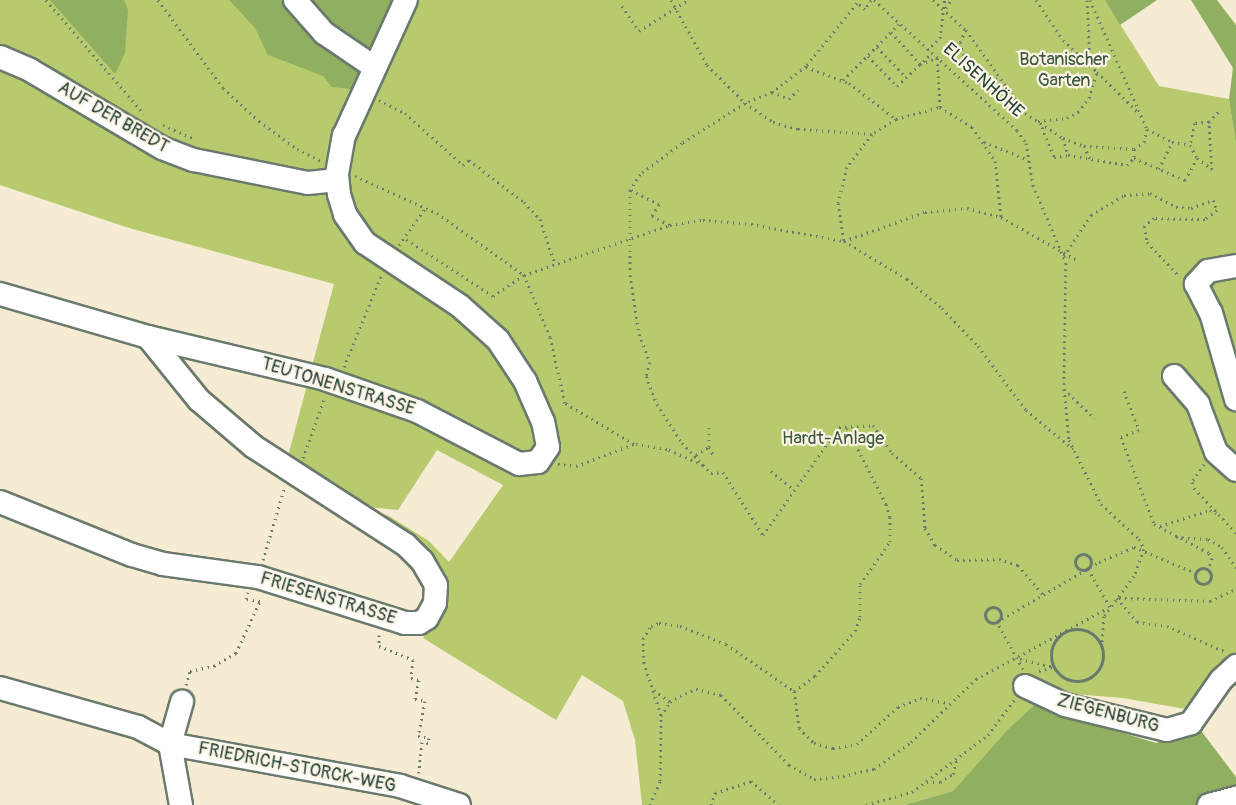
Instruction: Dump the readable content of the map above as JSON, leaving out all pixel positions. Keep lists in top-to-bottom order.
{
  "streets": {
    "street": [
      "AUF DER BREDT",
      "TEUTONENSTRASSE",
      "FRIESENSTRASSE",
      "ZIEGENBURG",
      "FRIEDRICH-STORCK-WEG"
    ],
    "path": ["ELISENHÖHE"]
  },
  "crossings": [
    ["TEUTONENSTRASSE", "FRIESENSTRASSE"]
  ],
  "parks": ["Botanischer Garten", "Hardt-Anlage"]
}
